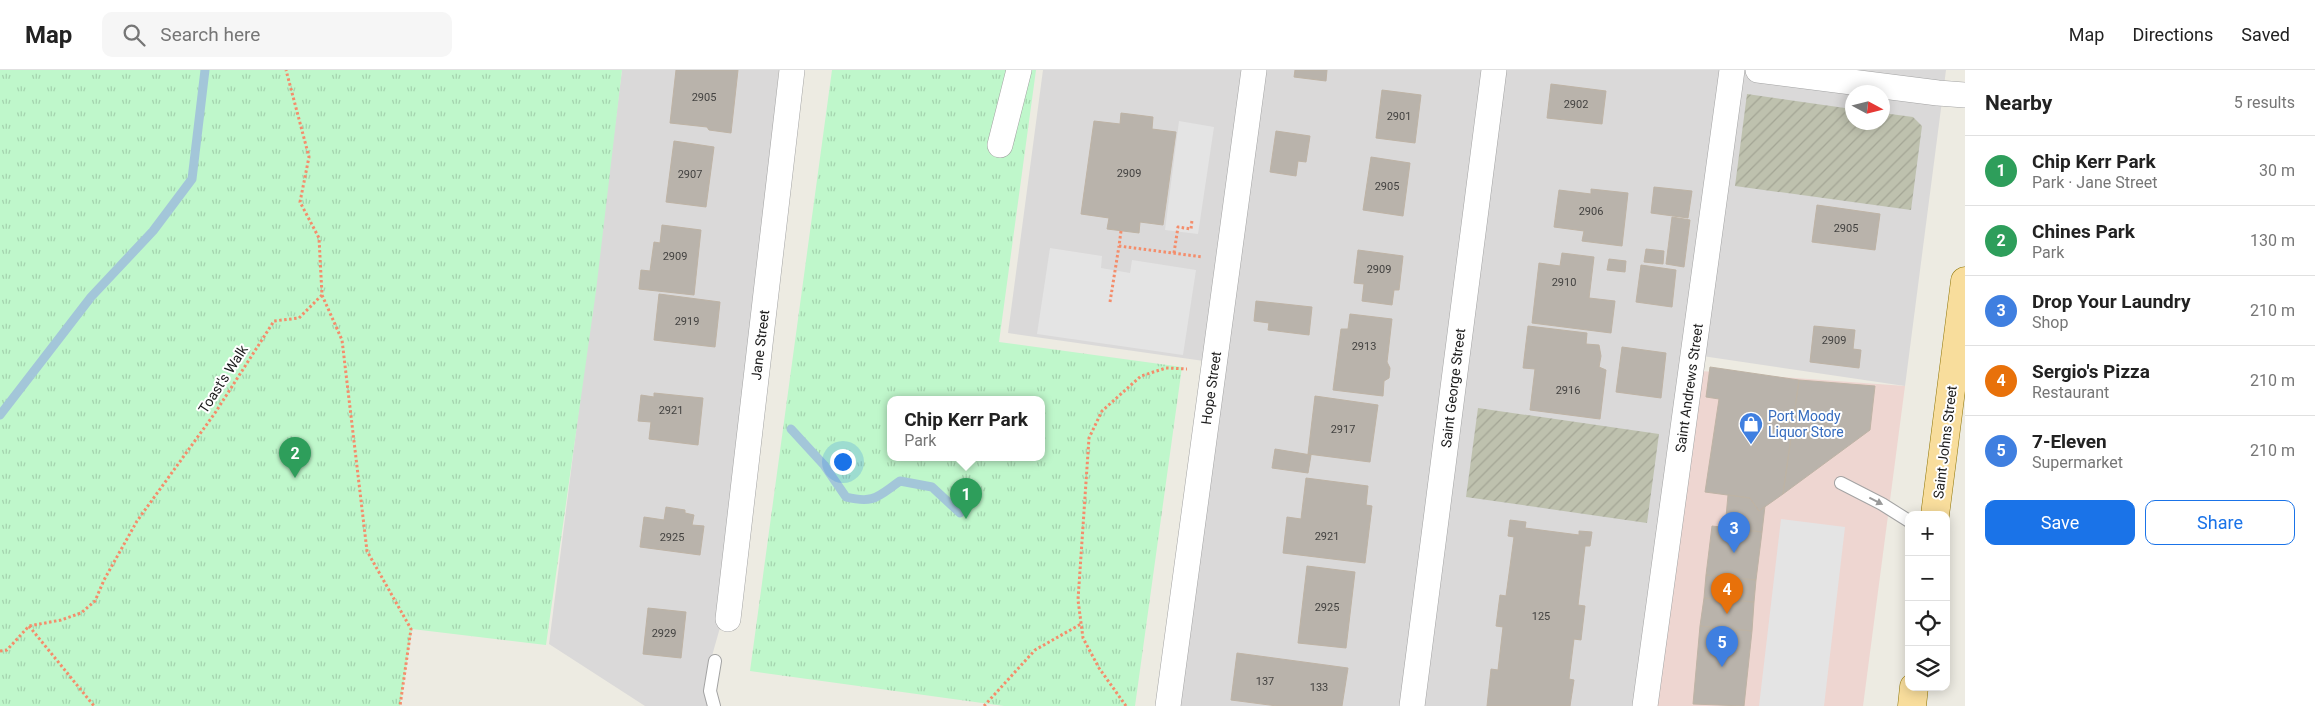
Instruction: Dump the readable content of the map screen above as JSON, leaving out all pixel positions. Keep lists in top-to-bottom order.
{
  "streets": {
    "main road": ["Saint Johns Street"],
    "street": [
      "Jane Street",
      "Hope Street",
      "Saint George Street",
      "Saint Andrews Street"
    ],
    "path": ["Toast's Walk"]
  },
  "places": {
    "shop": ["Port Moody Liquor Store"]
  },
  "house_numbers": [
    "2905",
    "2902",
    "2901",
    "2909",
    "2907",
    "2905",
    "2906",
    "2905",
    "2909",
    "2909",
    "2910",
    "2919",
    "2909",
    "2913",
    "2916",
    "2921",
    "2917",
    "2921",
    "2925",
    "2925",
    "125",
    "2929",
    "137",
    "133"
  ],
  "north": "right",
  "page": {
    "header": "Map",
    "search": "Search here",
    "nav": ["Map", "Directions", "Saved"],
    "heading": ["Nearby", "5 results"],
    "list": [
      {
        "mark": "1",
        "name": "Chip Kerr Park",
        "note": "Park · Jane Street",
        "value": "30 m"
      },
      {
        "mark": "2",
        "name": "Chines Park",
        "note": "Park",
        "value": "130 m"
      },
      {
        "mark": "3",
        "name": "Drop Your Laundry",
        "note": "Shop",
        "value": "210 m"
      },
      {
        "mark": "4",
        "name": "Sergio's Pizza",
        "note": "Restaurant",
        "value": "210 m"
      },
      {
        "mark": "5",
        "name": "7-Eleven",
        "note": "Supermarket",
        "value": "210 m"
      }
    ],
    "popup": ["Chip Kerr Park", "Park"],
    "pins": [
      "2",
      "1",
      "3",
      "4",
      "5"
    ],
    "buttons": ["Save", "Share"],
    "map_buttons": ["+", "−"]
  }
}
